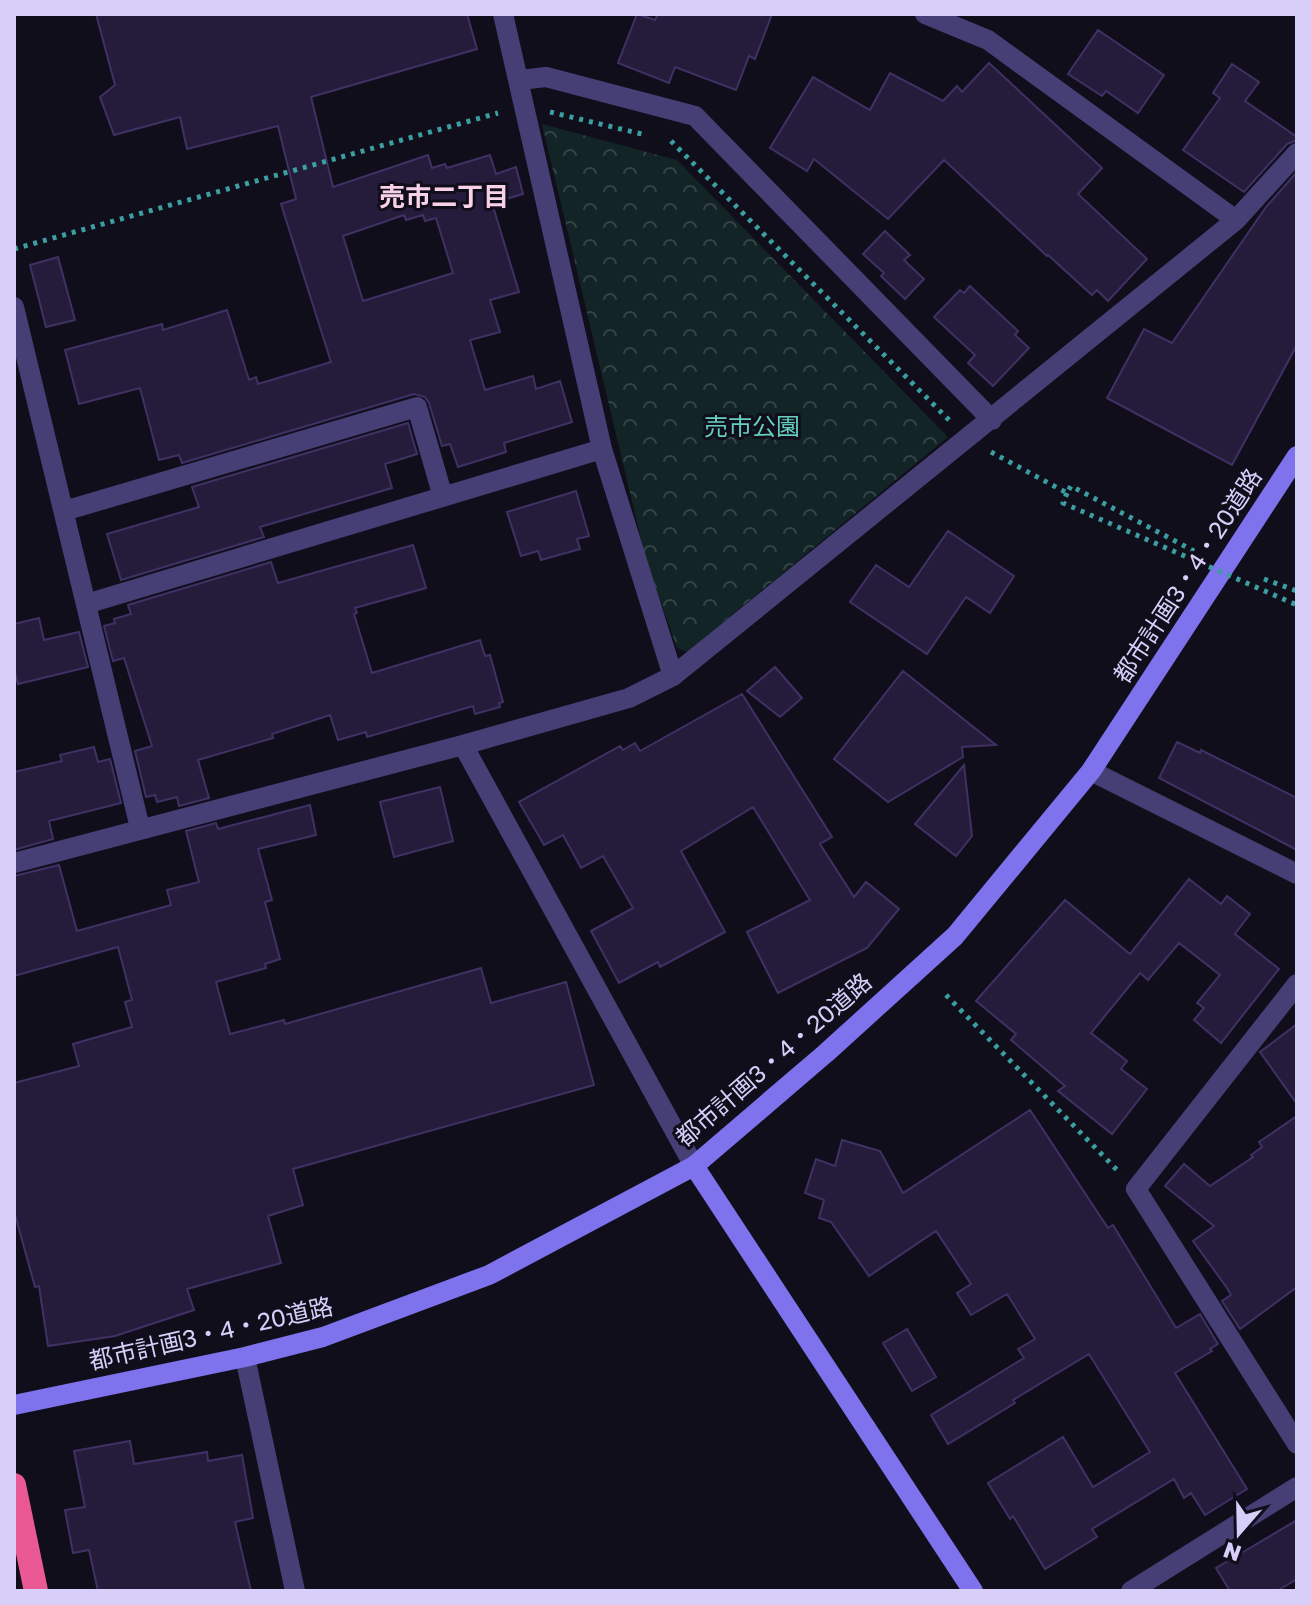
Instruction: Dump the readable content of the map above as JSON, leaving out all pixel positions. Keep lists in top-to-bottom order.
{
  "streets": {
    "street": ["都市計画3・4・20道路"]
  },
  "districts": ["売市二丁目"],
  "parks": ["売市公園"],
  "north": "bottom"
}
